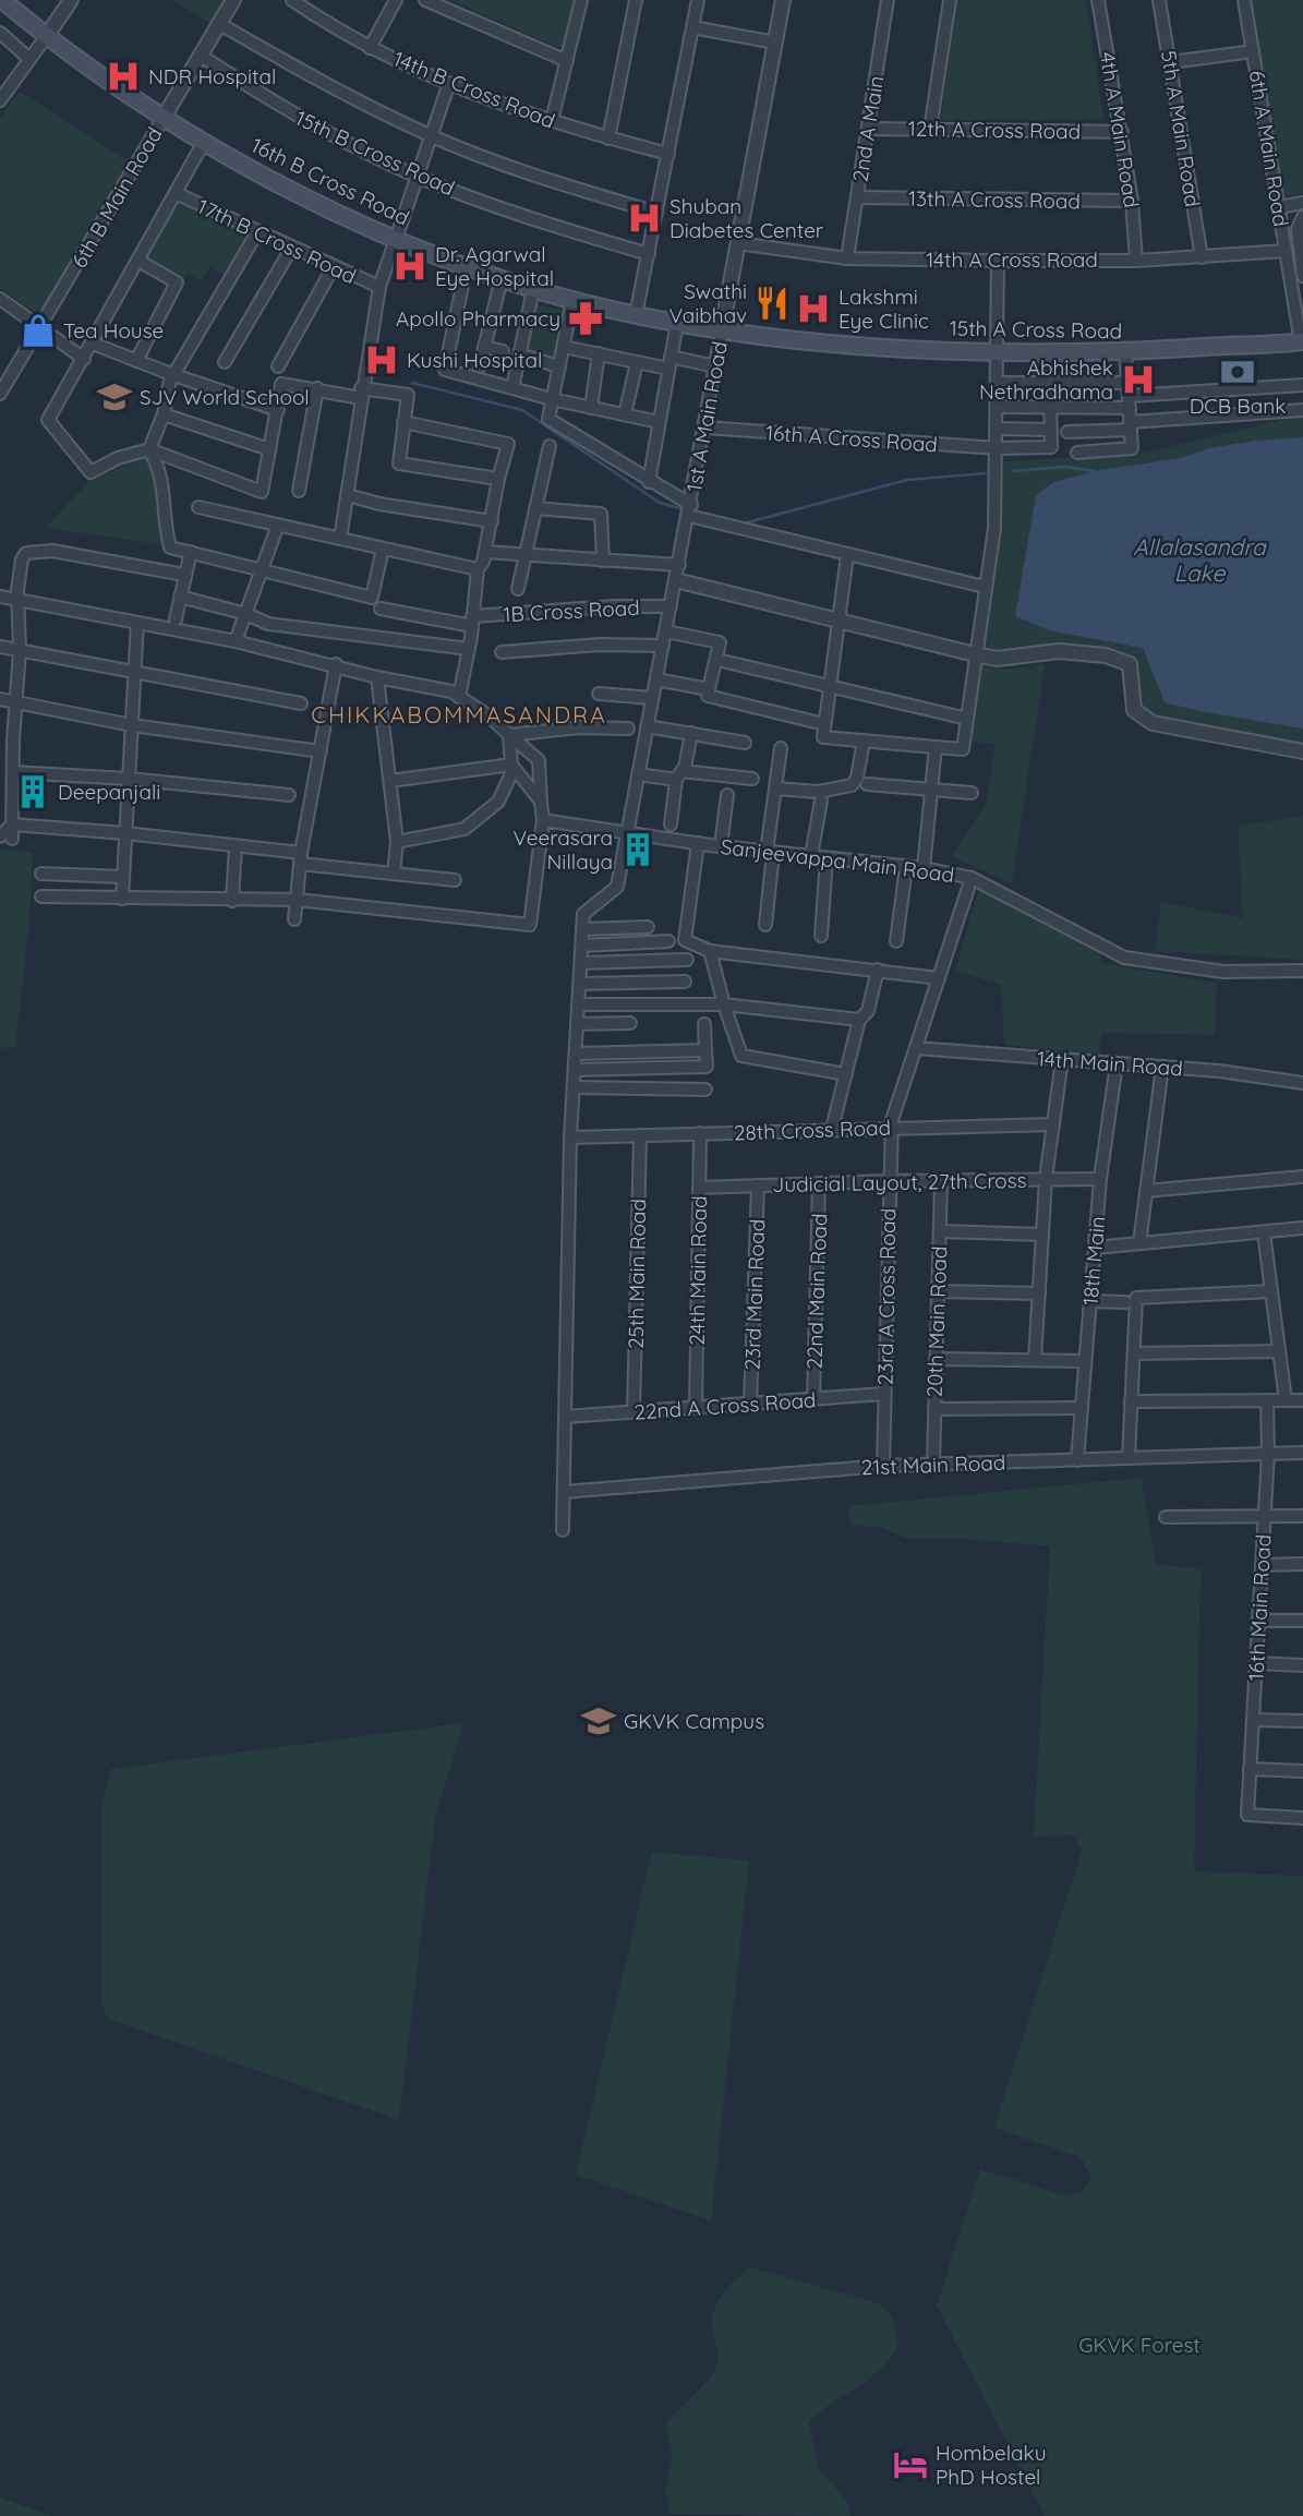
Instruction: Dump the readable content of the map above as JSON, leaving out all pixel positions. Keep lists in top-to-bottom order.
{
  "streets": {
    "main road": ["16th B Cross Road", "15th A Cross Road"],
    "street": [
      "14th B Cross Road",
      "2nd A Main",
      "5th A Main Road",
      "12th A Cross Road",
      "4th A Main Road",
      "6th A Main Road",
      "15th B Cross Road",
      "6th B Main Road",
      "13th A Cross Road",
      "17th B Cross Road",
      "14th A Cross Road",
      "1st A Main Road",
      "16th A Cross Road",
      "1B Cross Road",
      "Sanjeevappa Main Road",
      "14th Main Road",
      "28th Cross Road",
      "Judicial Layout, 27th Cross",
      "18th Main",
      "24th Main Road",
      "25th Main Road",
      "22nd Main Road",
      "23rd Main Road",
      "23rd A Cross Road",
      "20th Main Road",
      "22nd A Cross Road",
      "21st Main Road",
      "16th Main Road"
    ]
  },
  "crossings": [
    ["2nd A Main", "12th A Cross Road"],
    ["2nd A Main", "13th A Cross Road"],
    ["2nd A Main", "14th A Cross Road"],
    ["5th A Main Road", "14th A Cross Road"],
    ["12th A Cross Road", "4th A Main Road"],
    ["4th A Main Road", "13th A Cross Road"],
    ["4th A Main Road", "14th A Cross Road"],
    ["6th A Main Road", "14th A Cross Road"],
    ["6th A Main Road", "15th A Cross Road"],
    ["15th B Cross Road", "6th B Main Road"],
    ["16th B Cross Road", "6th B Main Road"],
    ["16th B Cross Road", "15th A Cross Road"],
    ["16th B Cross Road", "1st A Main Road"],
    ["14th A Cross Road", "1st A Main Road"],
    ["15th A Cross Road", "1st A Main Road"],
    ["1st A Main Road", "16th A Cross Road"],
    ["1st A Main Road", "1B Cross Road"],
    ["1st A Main Road", "Sanjeevappa Main Road"],
    ["Sanjeevappa Main Road", "23rd A Cross Road"],
    ["14th Main Road", "18th Main"],
    ["14th Main Road", "23rd A Cross Road"],
    ["28th Cross Road", "24th Main Road"],
    ["28th Cross Road", "25th Main Road"],
    ["28th Cross Road", "23rd A Cross Road"],
    ["Judicial Layout, 27th Cross", "18th Main"],
    ["Judicial Layout, 27th Cross", "24th Main Road"],
    ["Judicial Layout, 27th Cross", "22nd Main Road"],
    ["Judicial Layout, 27th Cross", "23rd Main Road"],
    ["Judicial Layout, 27th Cross", "23rd A Cross Road"],
    ["Judicial Layout, 27th Cross", "20th Main Road"],
    ["18th Main", "21st Main Road"],
    ["24th Main Road", "22nd A Cross Road"],
    ["25th Main Road", "22nd A Cross Road"],
    ["22nd Main Road", "22nd A Cross Road"],
    ["23rd Main Road", "22nd A Cross Road"],
    ["23rd A Cross Road", "22nd A Cross Road"],
    ["23rd A Cross Road", "21st Main Road"],
    ["20th Main Road", "21st Main Road"],
    ["21st Main Road", "16th Main Road"]
  ],
  "districts": ["CHIKKABOMMASANDRA"],
  "water": ["Allalasandra Lake"],
  "parks": ["GKVK Forest"],
  "places": {
    "hospital": [
      "NDR Hospital",
      "Shuban Diabetes Center",
      "Dr. Agarwal Eye Hospital",
      "Lakshmi Eye Clinic",
      "Kushi Hospital",
      "Abhishek Nethradhama"
    ],
    "restaurant": ["Swathi Vaibhav"],
    "pharmacy": ["Apollo Pharmacy"],
    "shop": ["Tea House"],
    "bank": ["DCB Bank"],
    "school or university": ["SJV World School", "GKVK Campus"],
    "building": ["Deepanjali", "Veerasara Nillaya"],
    "hotel": ["Hombelaku PhD Hostel"]
  }
}
